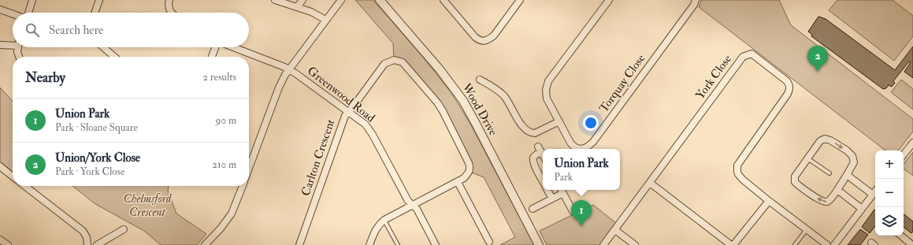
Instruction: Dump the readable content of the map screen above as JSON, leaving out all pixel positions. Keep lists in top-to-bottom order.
{
  "streets": {
    "street": [
      "York Close",
      "Torquay Close",
      "Greenwood Road",
      "Wood Drive",
      "Carlton Crescent"
    ]
  },
  "crossings": [
    ["Greenwood Road", "Carlton Crescent"]
  ],
  "parks": ["Chelmsford Crescent"],
  "page": {
    "search": "Search here",
    "pins": ["2", "1"],
    "heading": ["Nearby", "2 results"],
    "list": [
      {
        "mark": "1",
        "name": "Union Park",
        "note": "Park · Sloane Square",
        "value": "90 m"
      },
      {
        "mark": "2",
        "name": "Union/York Close",
        "note": "Park · York Close",
        "value": "210 m"
      }
    ],
    "popup": ["Union Park", "Park"],
    "map_buttons": ["+", "−"]
  }
}
